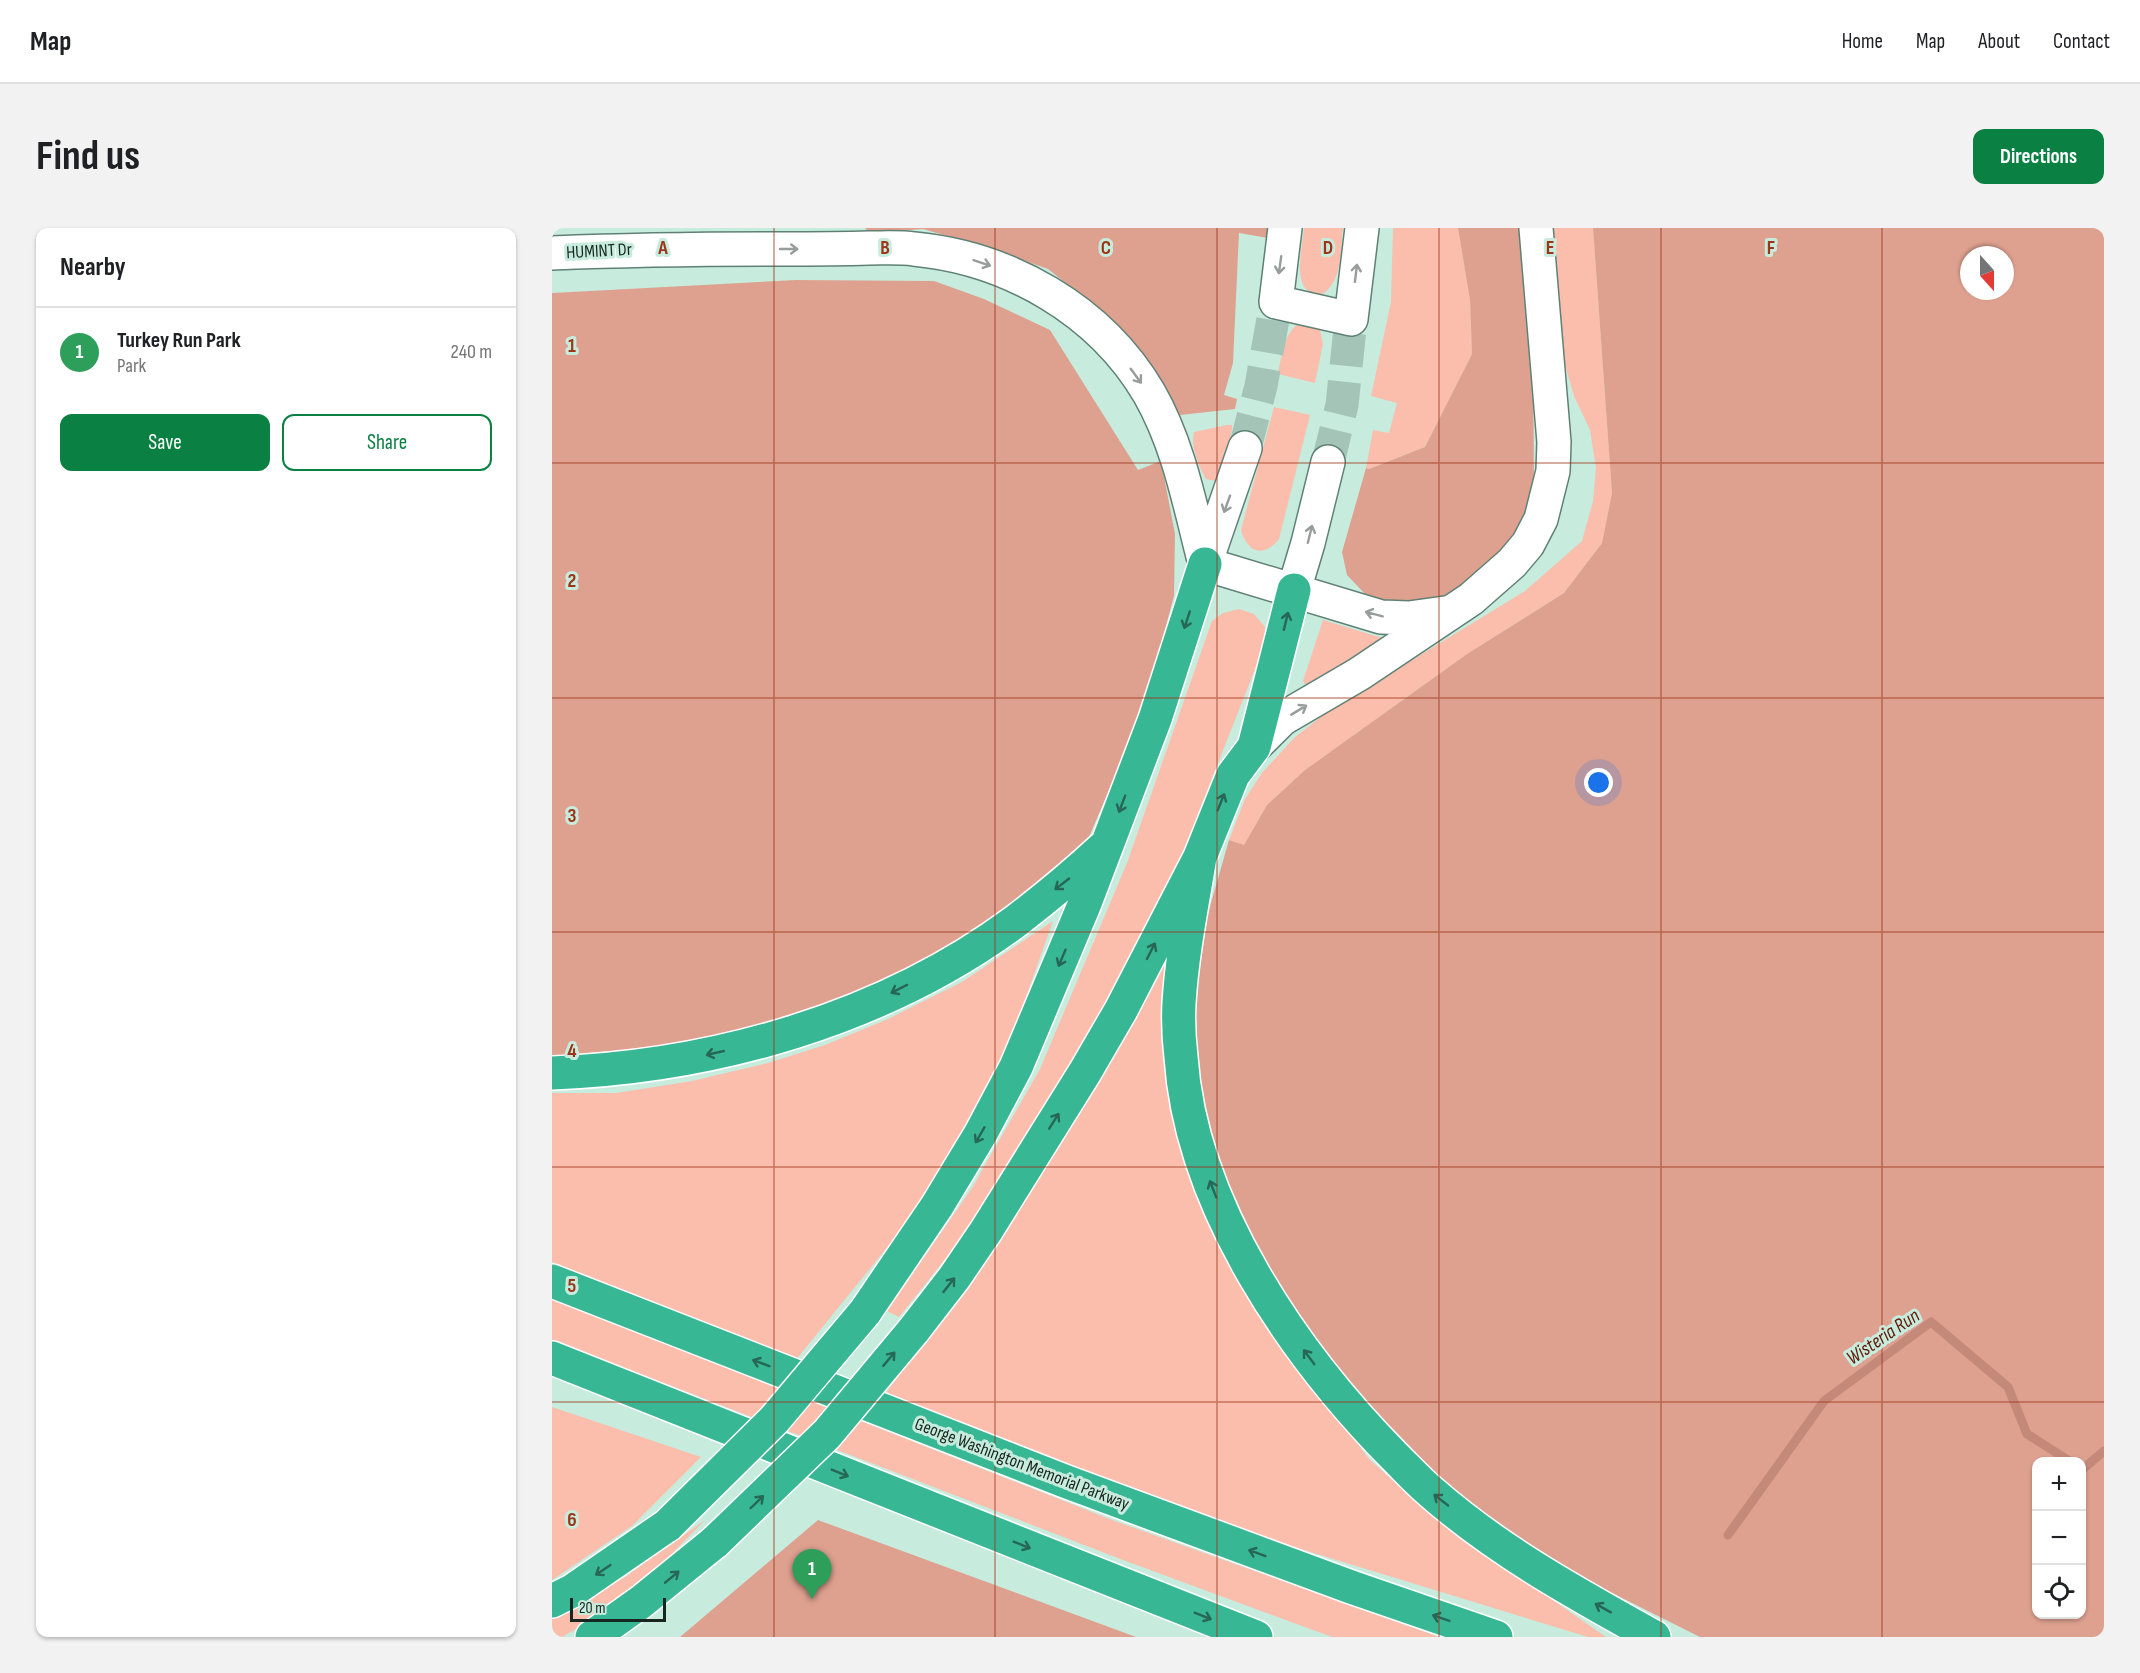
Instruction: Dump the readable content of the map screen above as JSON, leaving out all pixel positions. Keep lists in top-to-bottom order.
{
  "streets": {
    "highway": ["George Washington Memorial Parkway"],
    "street": ["HUMINT Dr"]
  },
  "water": ["Wisteria Run"],
  "scale_bar": "20 m",
  "north": "bottom",
  "page": {
    "header": "Map",
    "nav": [
      "Home",
      "Map",
      "About",
      "Contact"
    ],
    "buttons": [
      "Directions",
      ["Save", "Share"]
    ],
    "title": "Find us",
    "heading": "Nearby",
    "list": [
      {
        "mark": "1",
        "name": "Turkey Run Park",
        "note": "Park",
        "value": "240 m"
      }
    ],
    "map_buttons": ["+", "−"],
    "pins": "1",
    "scale": "20 m"
  },
  "grid": {
    "columns": [
      "A",
      "B",
      "C",
      "D",
      "E",
      "F"
    ],
    "rows": [
      "1",
      "2",
      "3",
      "4",
      "5",
      "6"
    ]
  }
}
